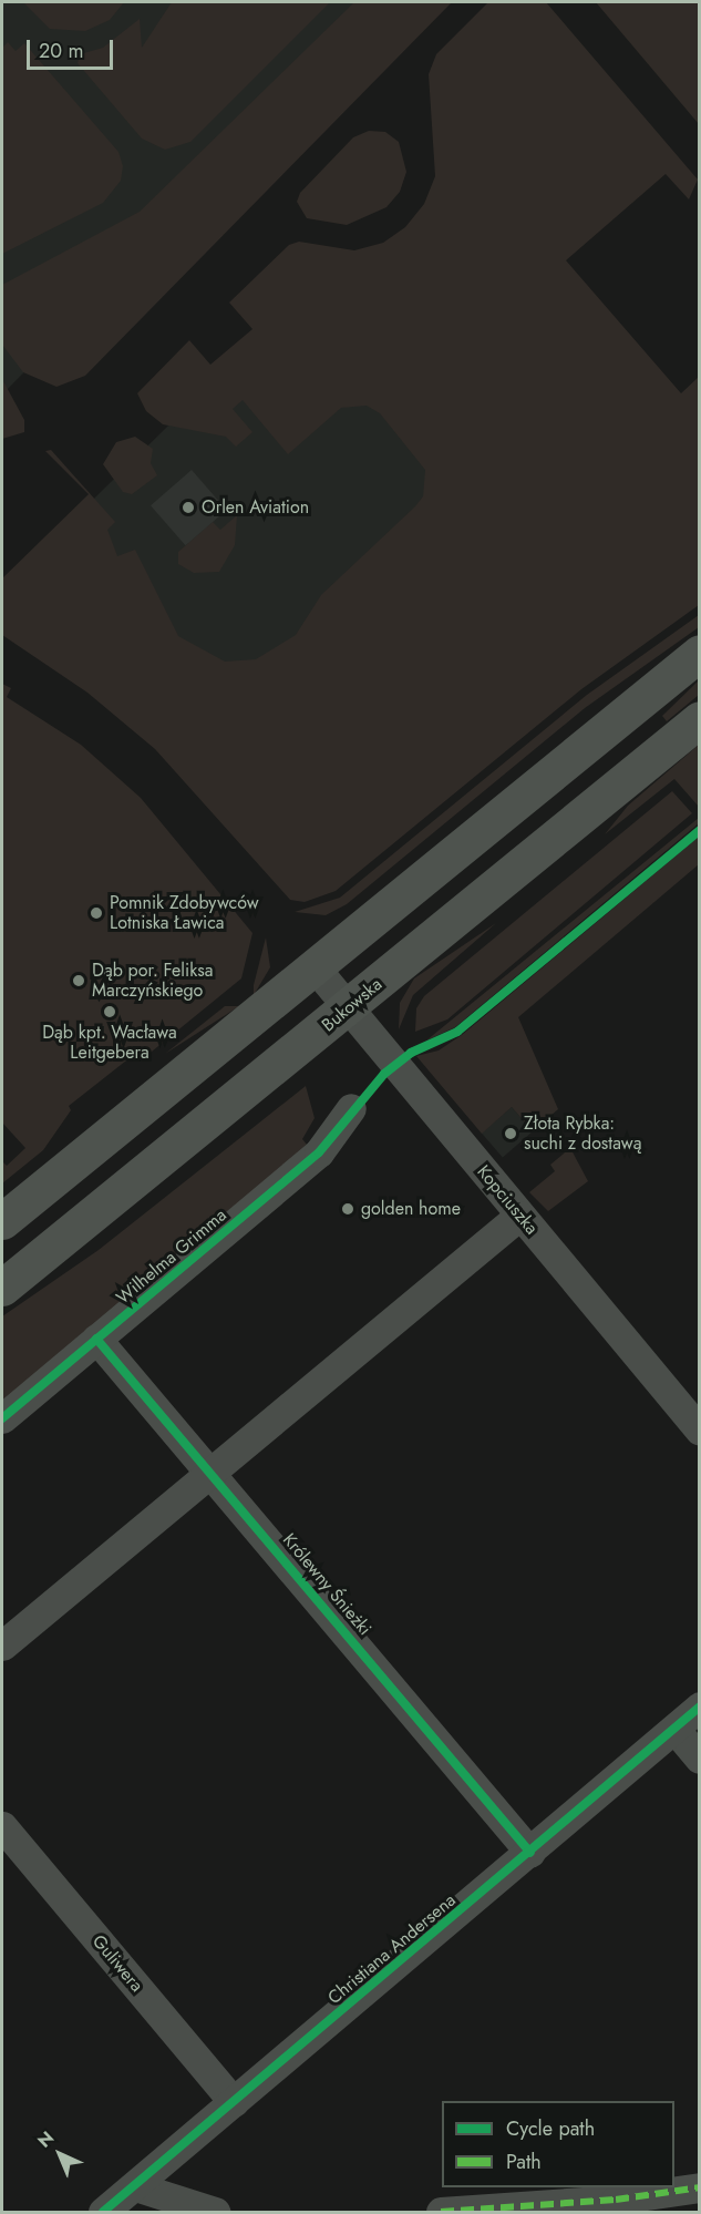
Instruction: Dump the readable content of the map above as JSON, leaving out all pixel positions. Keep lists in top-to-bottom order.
{
  "streets": {
    "main road": ["Bukowska"],
    "street": [
      "Kopciuszka",
      "Wilhelma Grimma",
      "Królewny Śnieżki",
      "Christiana Andersena",
      "Guliwera"
    ]
  },
  "crossings": [
    ["Bukowska", "Kopciuszka"],
    ["Wilhelma Grimma", "Królewny Śnieżki"],
    ["Królewny Śnieżki", "Christiana Andersena"],
    ["Christiana Andersena", "Guliwera"]
  ],
  "places": [
    "Orlen Aviation",
    "Pomnik Zdobywców Lotniska Ławica",
    "Dąb por. Feliksa Marczyńskiego",
    "Dąb kpt. Wacława Leitgebera",
    "Złota Rybka: suchi z dostawą",
    "golden home"
  ],
  "legend": ["Cycle path", "Path"],
  "scale_bar": "20 m",
  "north": "top left"
}
